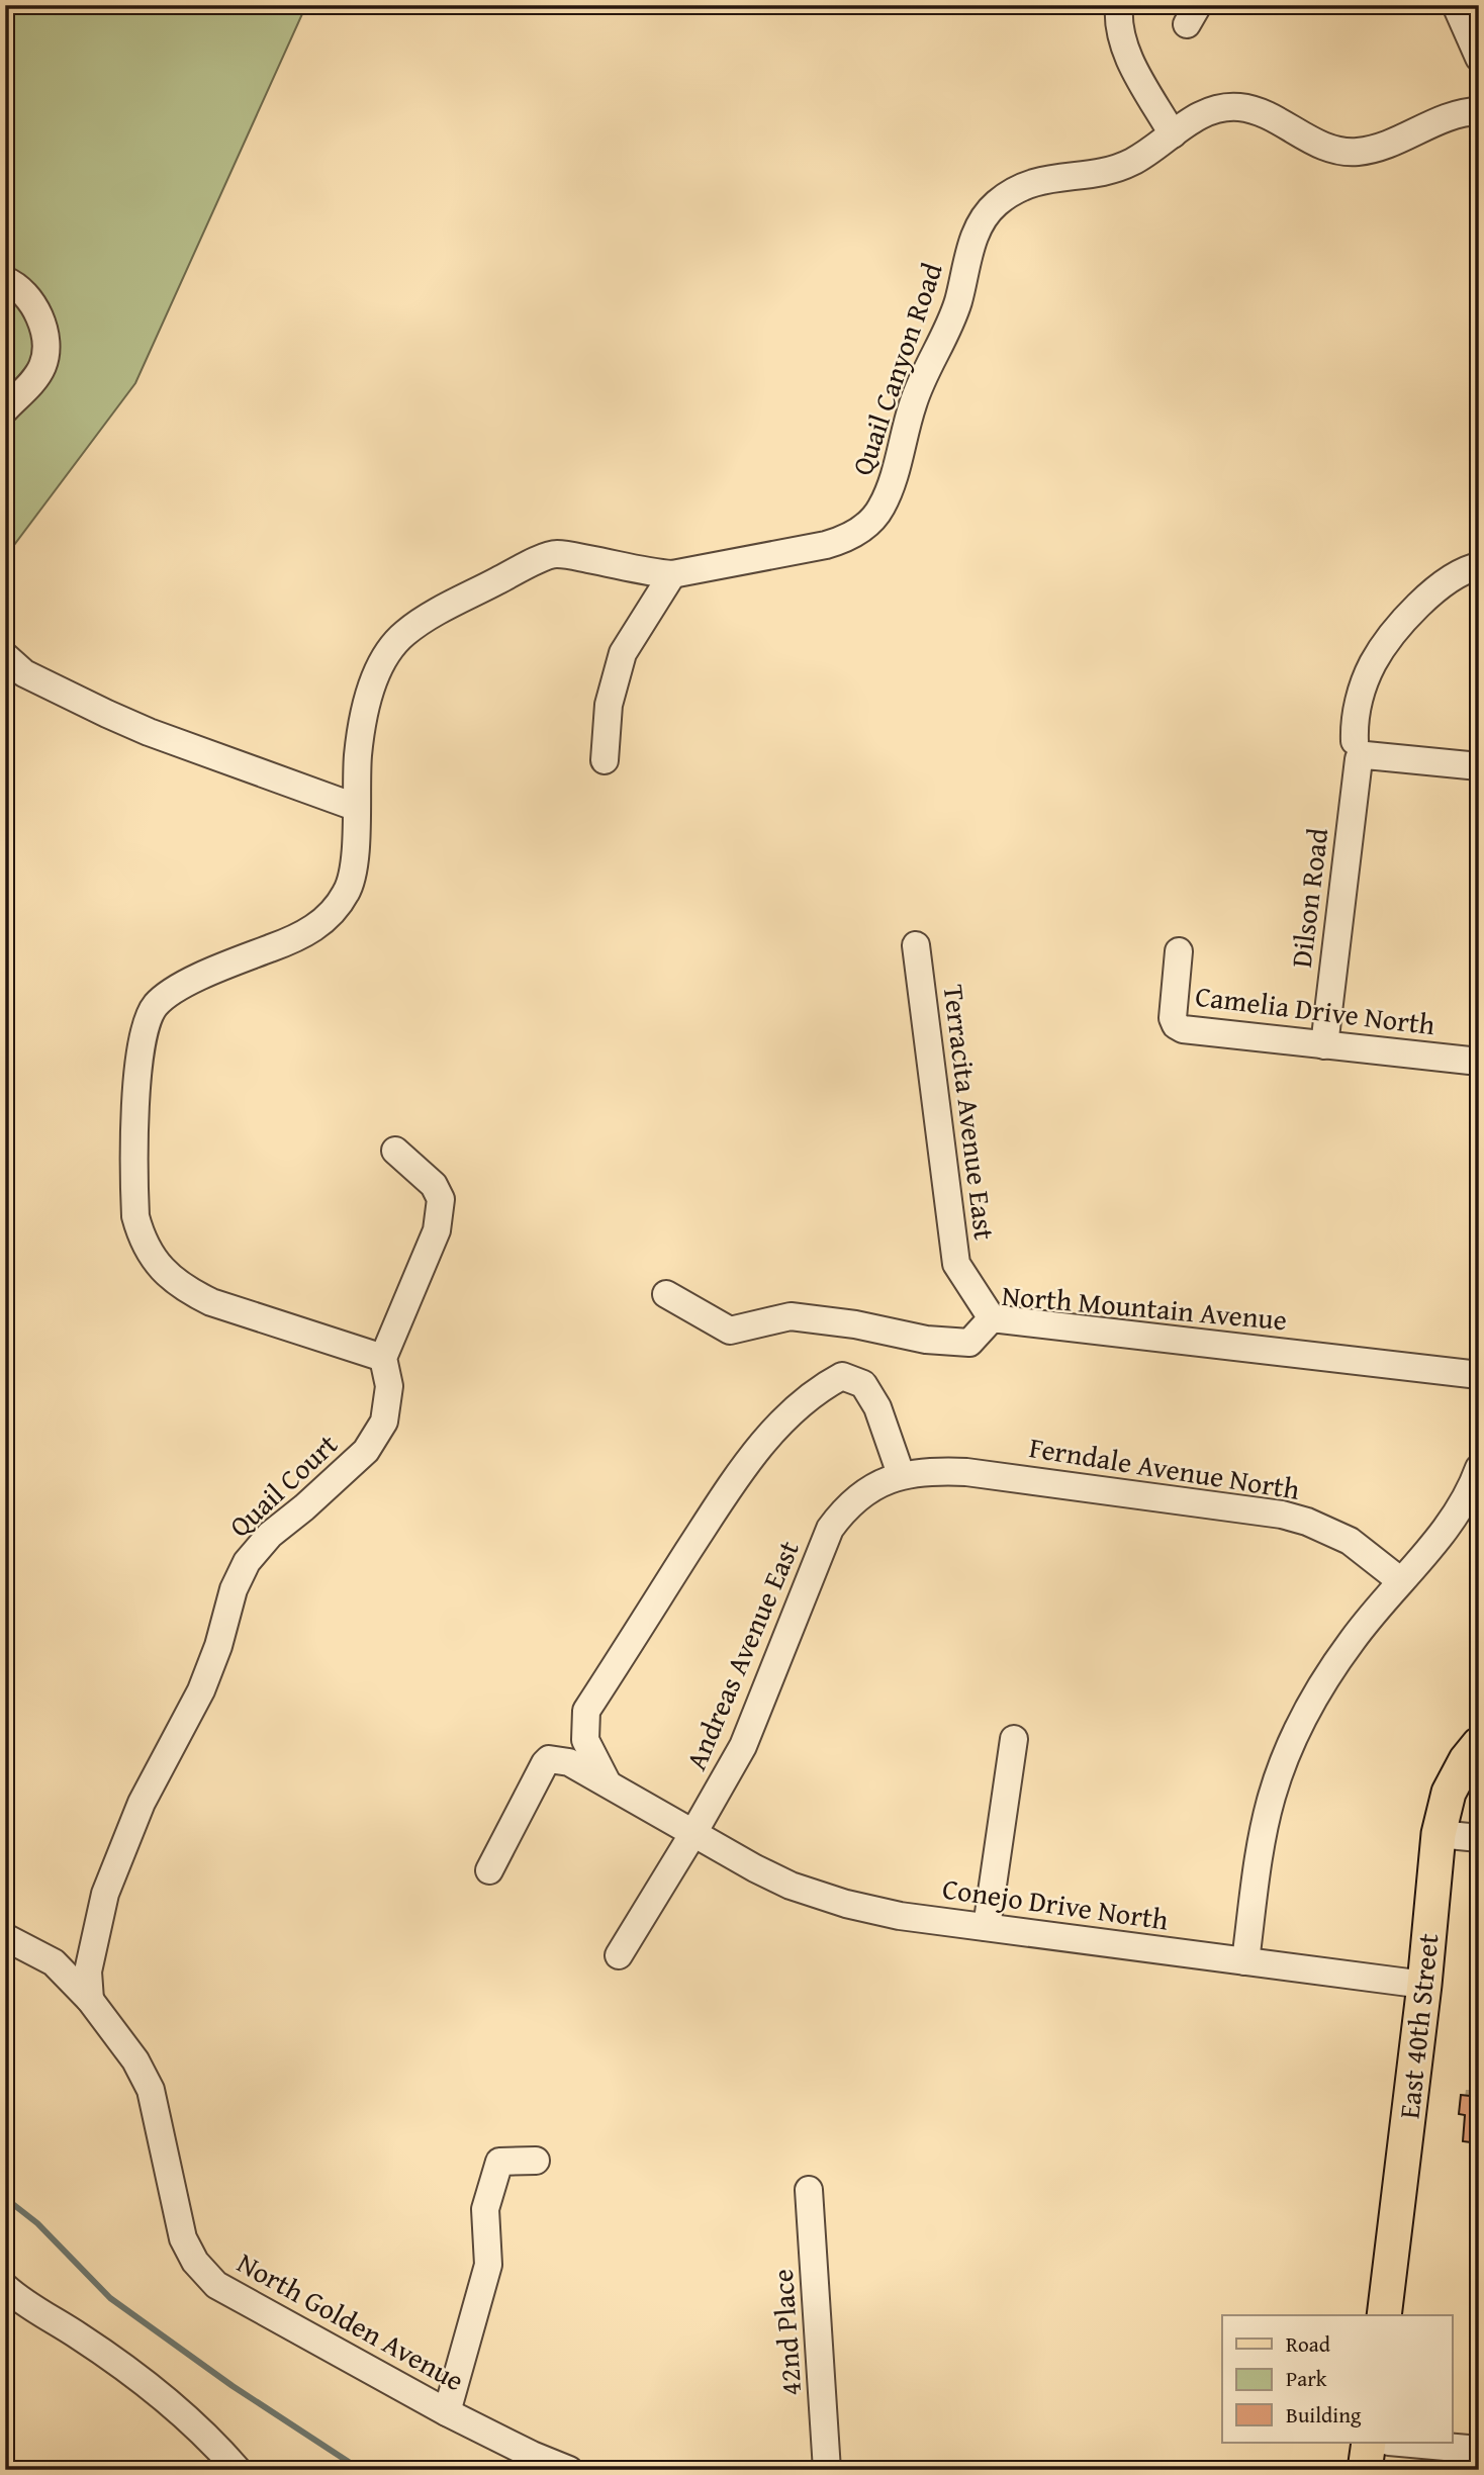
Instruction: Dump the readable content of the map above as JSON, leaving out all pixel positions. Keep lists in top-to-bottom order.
{
  "streets": {
    "main road": ["East 40th Street"],
    "street": [
      "Quail Canyon Road",
      "Dilson Road",
      "Camelia Drive North",
      "Terracita Avenue East",
      "North Mountain Avenue",
      "Ferndale Avenue North",
      "Quail Court",
      "Andreas Avenue East",
      "Conejo Drive North",
      "North Golden Avenue",
      "42nd Place"
    ]
  },
  "crossings": [
    ["Quail Canyon Road", "Quail Court"],
    ["Dilson Road", "Camelia Drive North"],
    ["Terracita Avenue East", "North Mountain Avenue"],
    ["Ferndale Avenue North", "Andreas Avenue East"],
    ["Quail Court", "North Golden Avenue"],
    ["Andreas Avenue East", "Conejo Drive North"],
    ["Conejo Drive North", "East 40th Street"]
  ],
  "legend": ["Road", "Park", "Building"]
}
